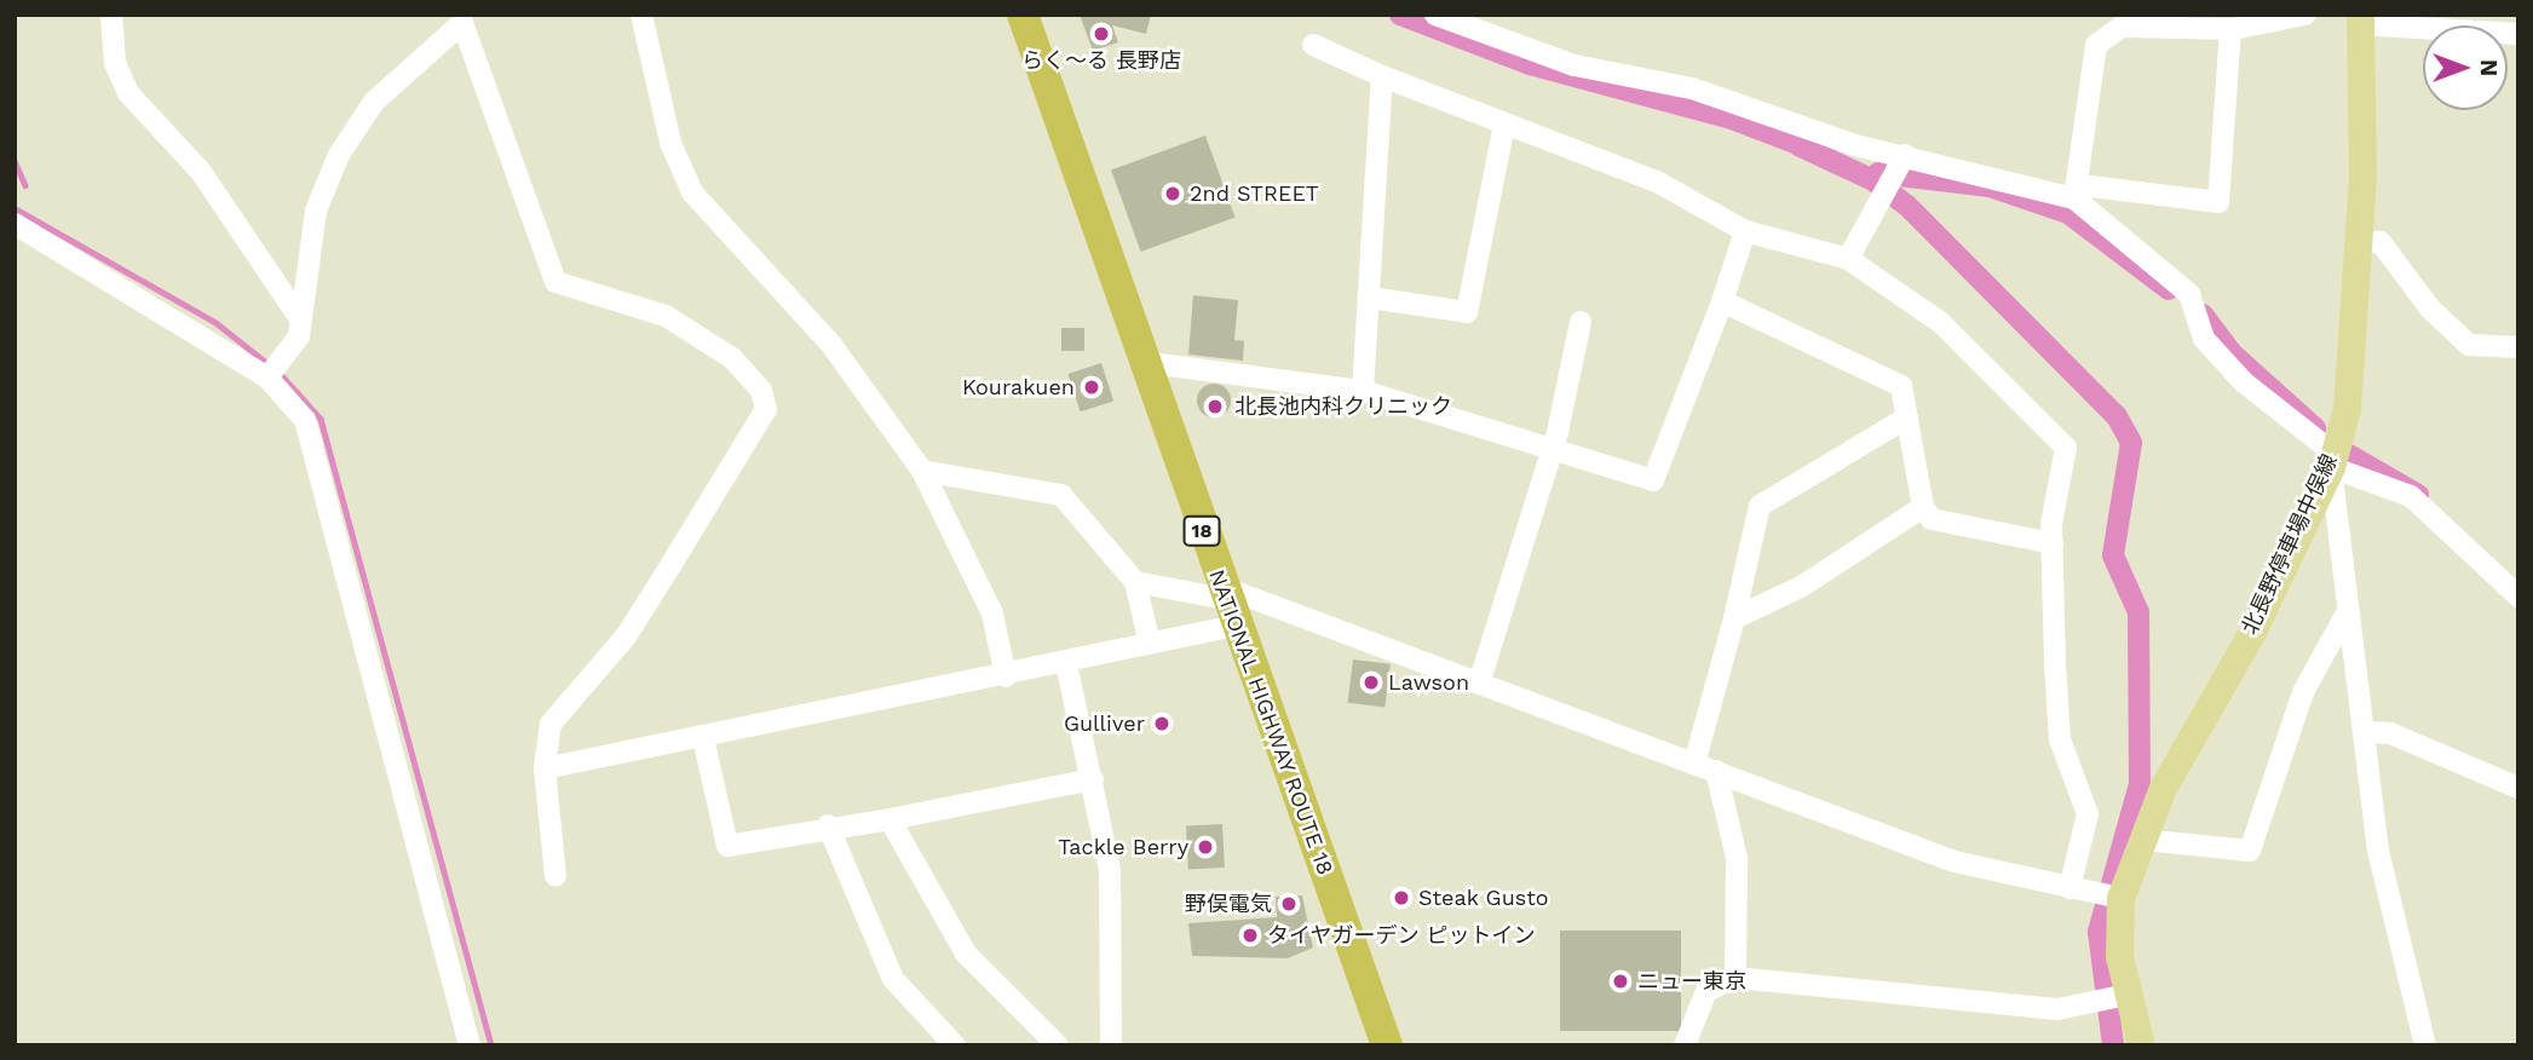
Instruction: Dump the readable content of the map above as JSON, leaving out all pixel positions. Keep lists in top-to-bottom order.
{
  "streets": {
    "highway": ["18", "NATIONAL HIGHWAY ROUTE 18"],
    "main road": ["北長野停車場中俣線"]
  },
  "places": [
    "らく〜る 長野店",
    "2nd STREET",
    "Kourakuen",
    "北長池内科クリニック",
    "Lawson",
    "Gulliver",
    "Tackle Berry",
    "Steak Gusto",
    "野俣電気",
    "タイヤガーデン ピットイン",
    "ニュー東京"
  ],
  "north": "right"
}
